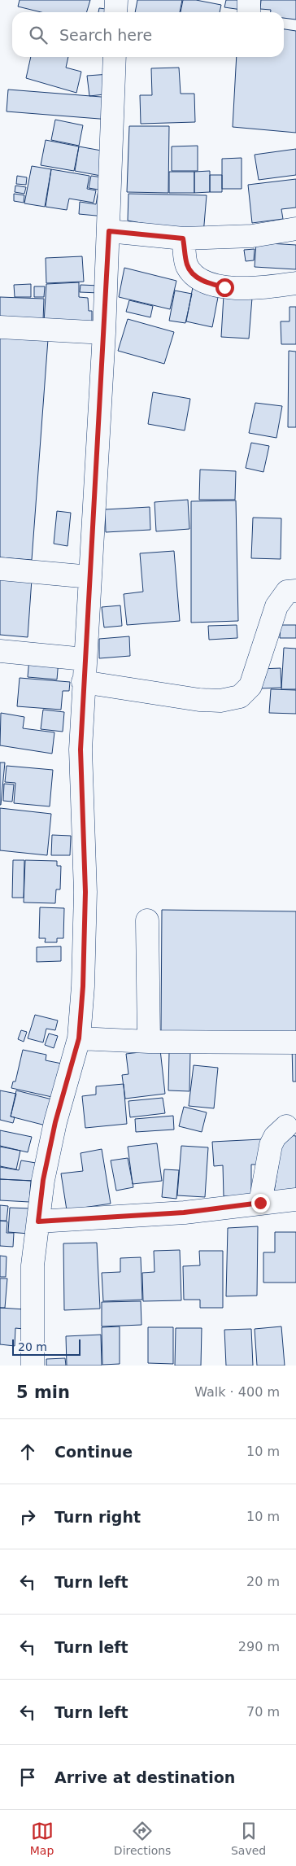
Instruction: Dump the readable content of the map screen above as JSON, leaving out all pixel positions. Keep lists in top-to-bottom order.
{
  "scale_bar": "20 m",
  "page": {
    "search": "Search here",
    "scale": "20 m",
    "heading": ["5 min", "Walk · 400 m"],
    "list": [
      ["Continue", "10 m"],
      ["Turn right", "10 m"],
      ["Turn left", "20 m"],
      ["Turn left", "290 m"],
      ["Turn left", "70 m"],
      "Arrive at destination"
    ],
    "nav": ["Map", "Directions", "Saved"]
  }
}
